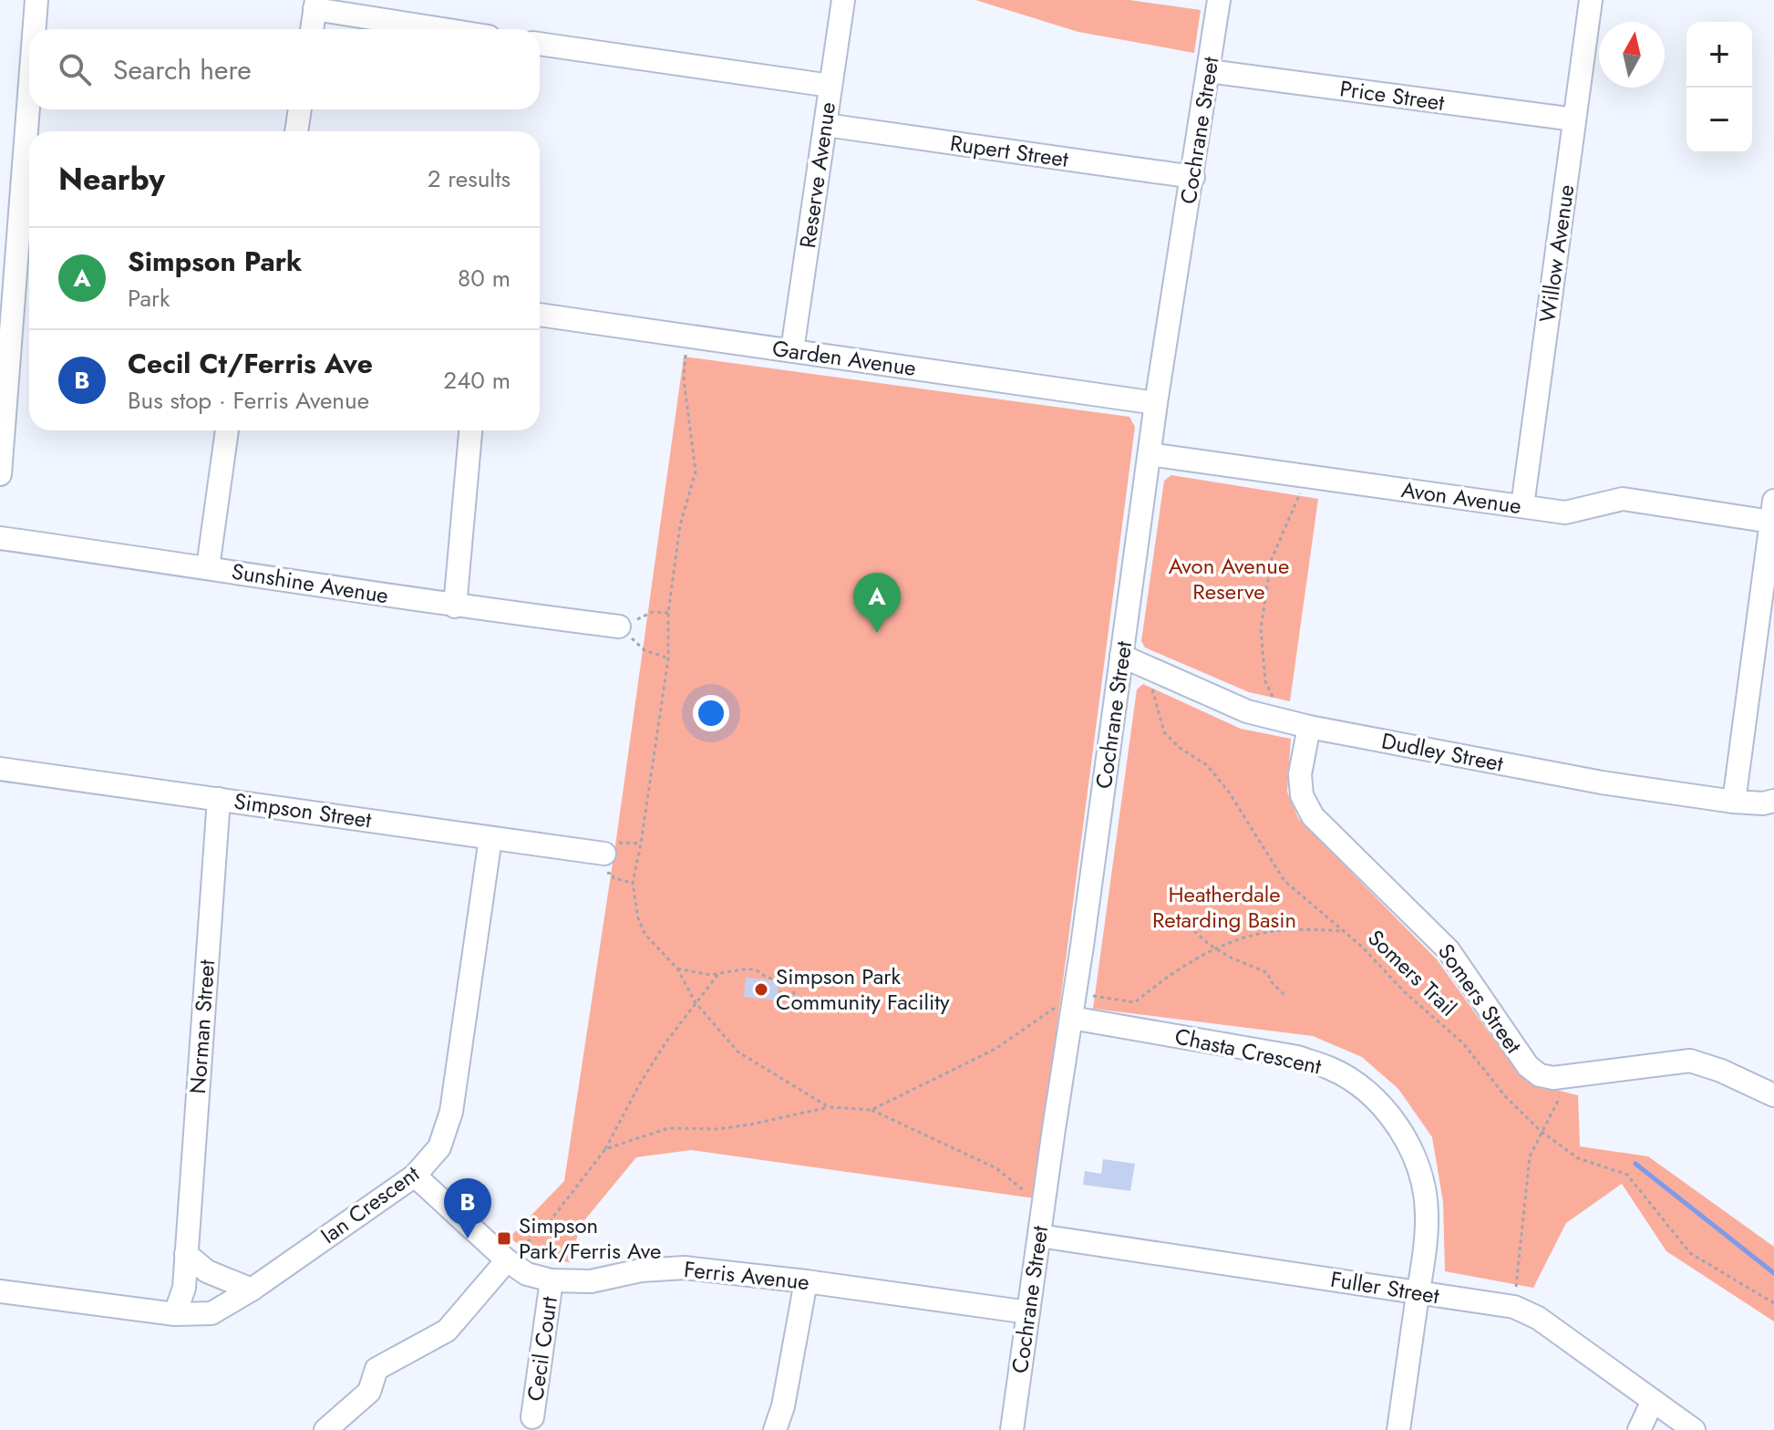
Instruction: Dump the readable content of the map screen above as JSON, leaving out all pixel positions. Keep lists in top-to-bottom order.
{
  "streets": {
    "street": [
      "Price Street",
      "Cochrane Street",
      "Rupert Street",
      "Reserve Avenue",
      "Willow Avenue",
      "Garden Avenue",
      "Avon Avenue",
      "Sunshine Avenue",
      "Dudley Street",
      "Simpson Street",
      "Somers Street",
      "Norman Street",
      "Chasta Crescent",
      "Ian Crescent",
      "Ferris Avenue",
      "Fuller Street",
      "Cecil Court"
    ],
    "path": ["Somers Trail"]
  },
  "crossings": [
    ["Price Street", "Cochrane Street"],
    ["Price Street", "Willow Avenue"],
    ["Cochrane Street", "Rupert Street"],
    ["Cochrane Street", "Garden Avenue"],
    ["Cochrane Street", "Avon Avenue"],
    ["Cochrane Street", "Dudley Street"],
    ["Cochrane Street", "Somers Trail"],
    ["Cochrane Street", "Chasta Crescent"],
    ["Cochrane Street", "Ferris Avenue"],
    ["Cochrane Street", "Fuller Street"],
    ["Rupert Street", "Reserve Avenue"],
    ["Reserve Avenue", "Garden Avenue"],
    ["Willow Avenue", "Avon Avenue"],
    ["Dudley Street", "Somers Street"],
    ["Simpson Street", "Norman Street"],
    ["Simpson Street", "Ian Crescent"],
    ["Norman Street", "Ian Crescent"],
    ["Chasta Crescent", "Fuller Street"],
    ["Ian Crescent", "Ferris Avenue"],
    ["Ferris Avenue", "Cecil Court"]
  ],
  "parks": ["Avon Avenue Reserve", "Heatherdale Retarding Basin"],
  "places": {
    "other": ["Simpson Park Community Facility"],
    "transit": ["Simpson Park/Ferris Ave"]
  },
  "north": "top",
  "page": {
    "map_buttons": ["+", "−"],
    "search": "Search here",
    "heading": ["Nearby", "2 results"],
    "list": [
      {
        "mark": "A",
        "name": "Simpson Park",
        "note": "Park",
        "value": "80 m"
      },
      {
        "mark": "B",
        "name": "Cecil Ct/Ferris Ave",
        "note": "Bus stop · Ferris Avenue",
        "value": "240 m"
      }
    ],
    "pins": ["A", "B"]
  }
}
